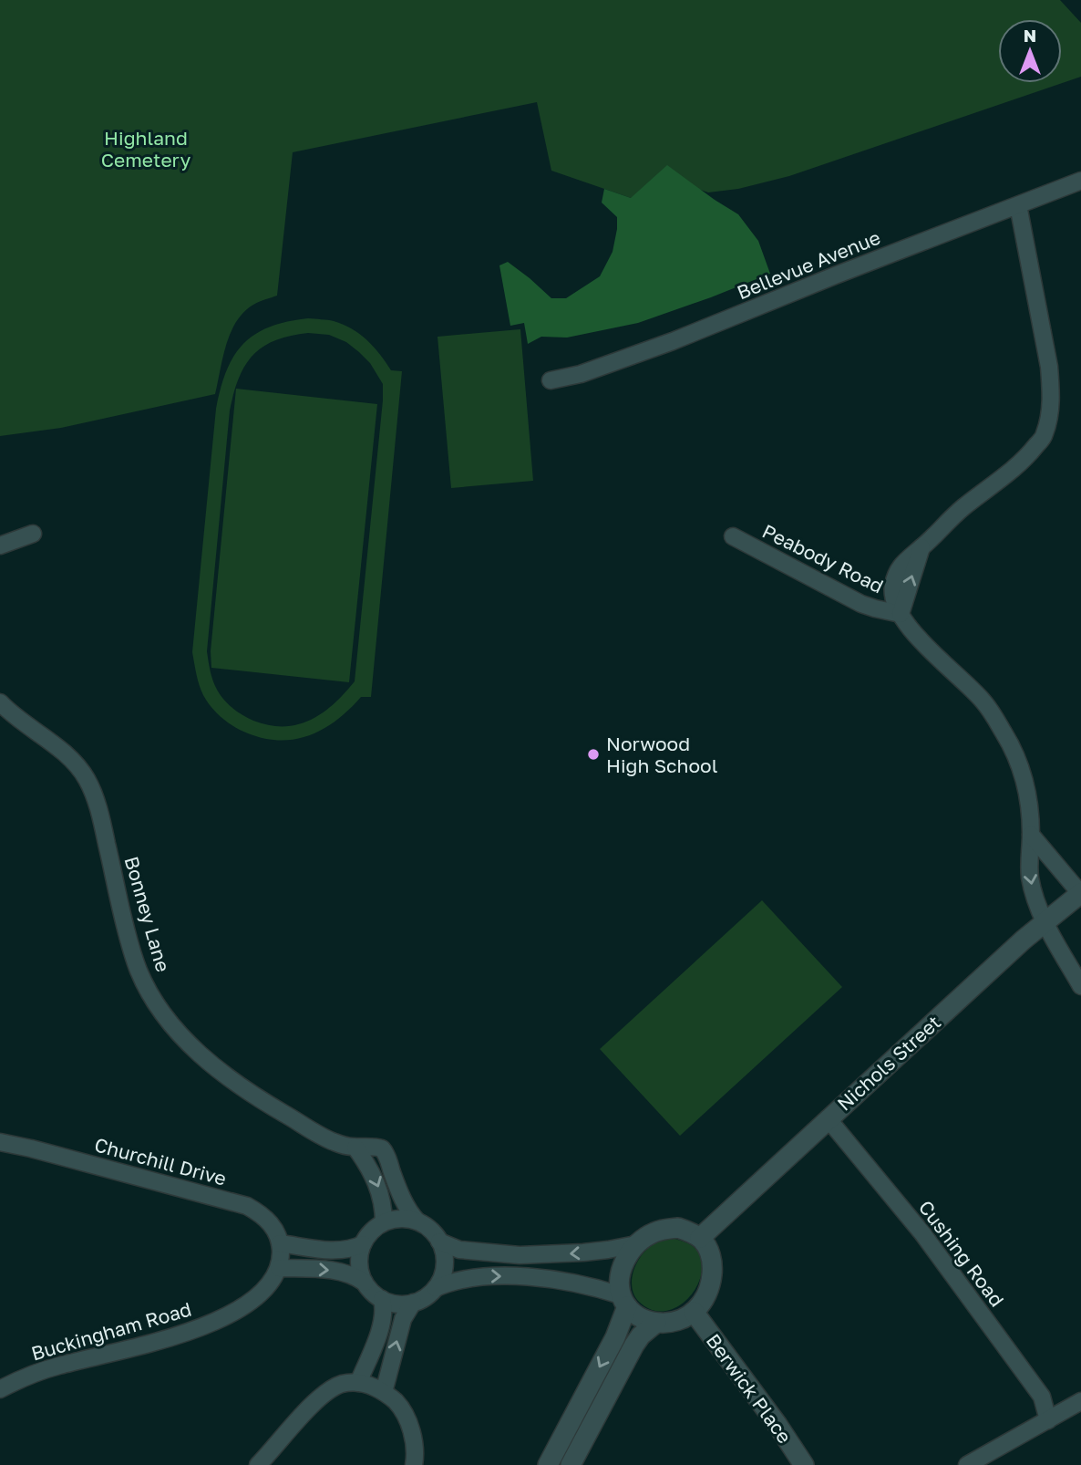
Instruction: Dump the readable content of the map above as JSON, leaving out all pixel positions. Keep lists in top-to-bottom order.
{
  "streets": {
    "main road": ["Nichols Street", "Berwick Place"],
    "street": [
      "Bellevue Avenue",
      "Peabody Road",
      "Bonney Lane",
      "Churchill Drive",
      "Cushing Road",
      "Buckingham Road"
    ]
  },
  "crossings": [
    ["Peabody Road", "Nichols Street"],
    ["Nichols Street", "Cushing Road"],
    ["Nichols Street", "Berwick Place"],
    ["Churchill Drive", "Buckingham Road"]
  ],
  "parks": ["Highland Cemetery"],
  "places": ["Norwood High School"],
  "north": "top"
}
